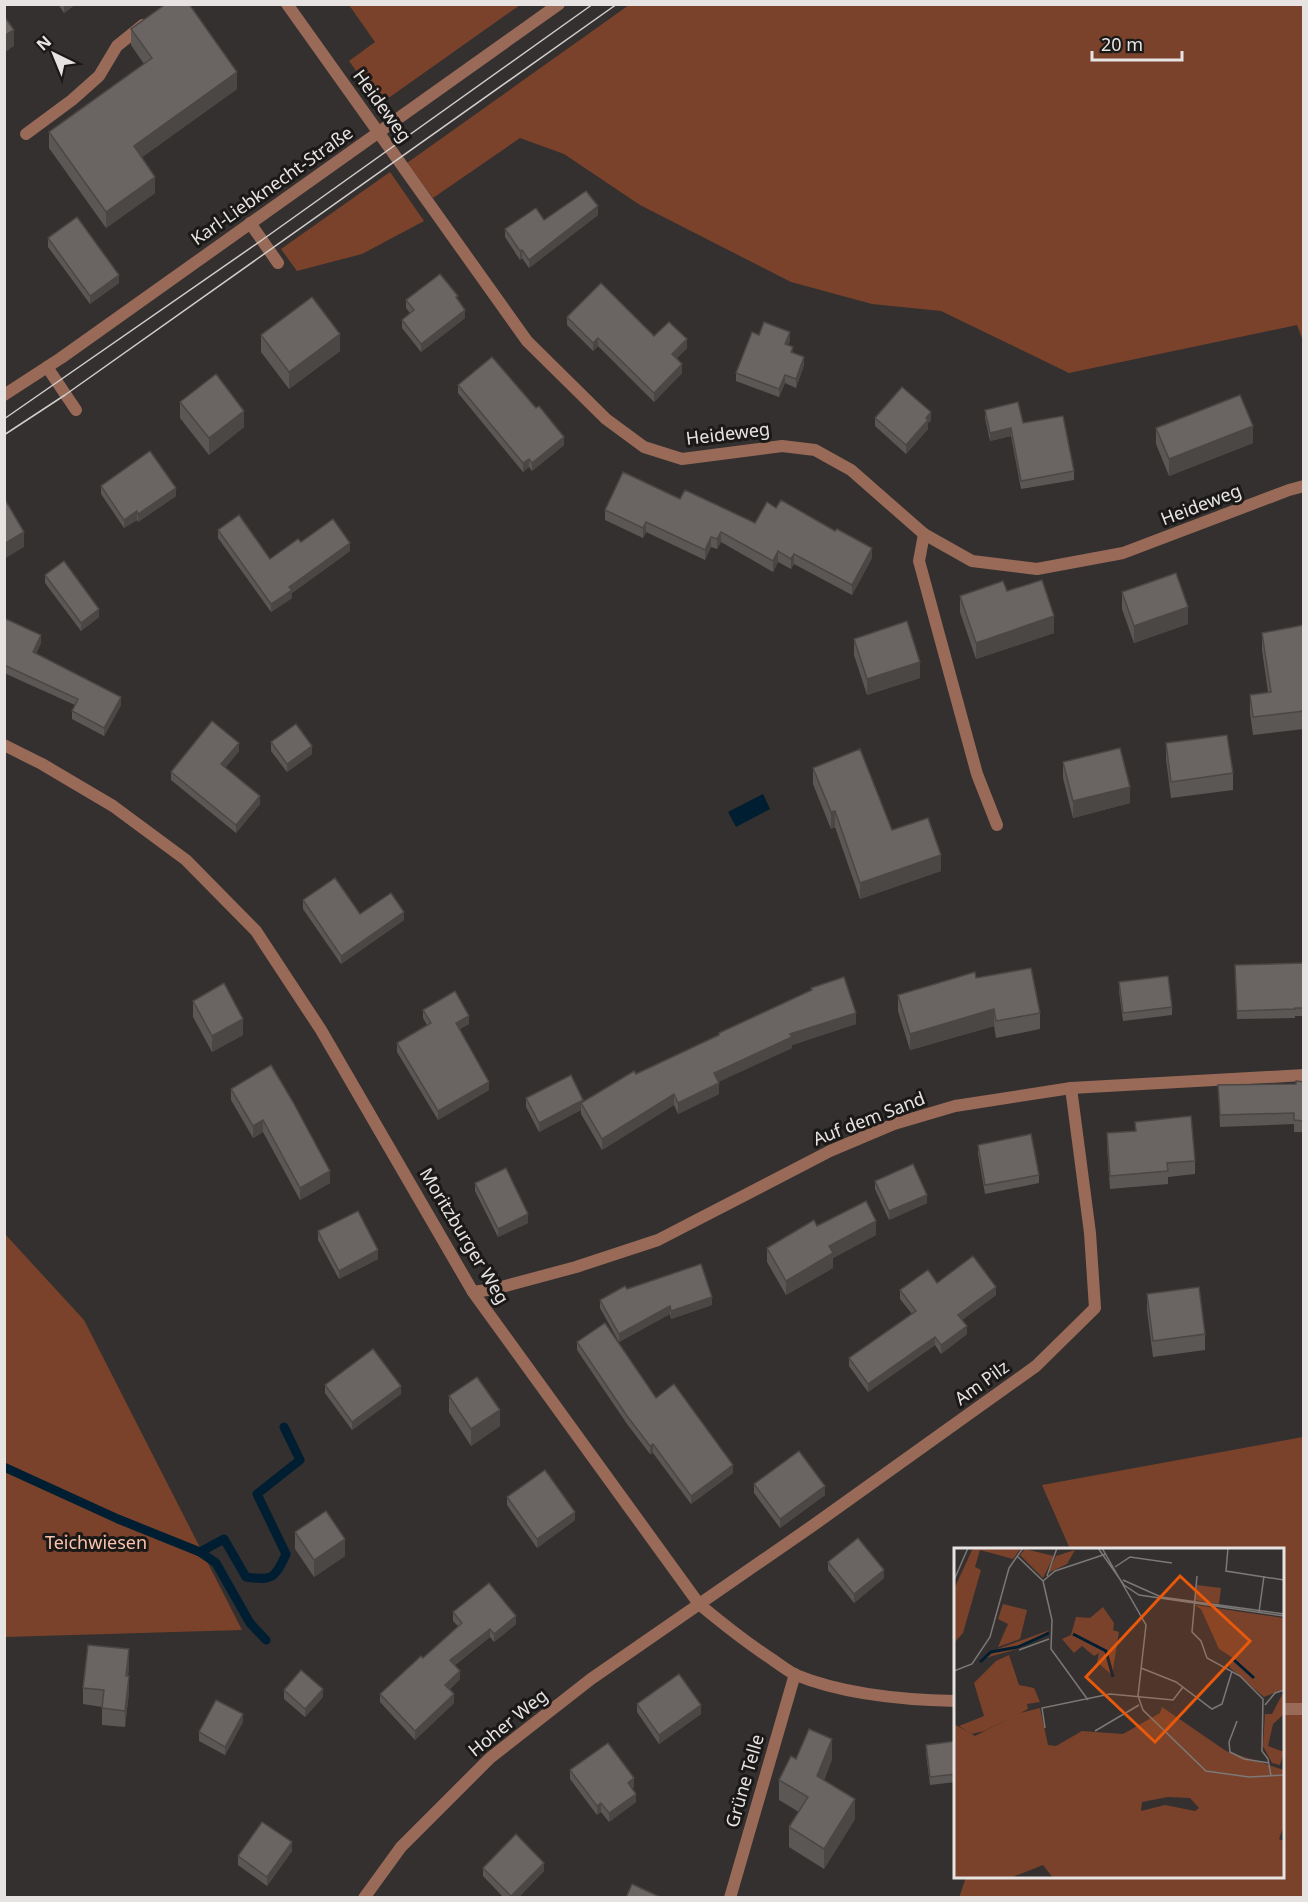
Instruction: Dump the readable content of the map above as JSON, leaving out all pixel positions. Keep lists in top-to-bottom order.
{
  "streets": {
    "street": [
      "Heideweg",
      "Karl-Liebknecht-Straße",
      "Auf dem Sand",
      "Moritzburger Weg",
      "Am Pilz",
      "Hoher Weg",
      "Grüne Telle"
    ]
  },
  "crossings": [
    ["Heideweg", "Karl-Liebknecht-Straße"],
    ["Auf dem Sand", "Moritzburger Weg"],
    ["Auf dem Sand", "Am Pilz"],
    ["Moritzburger Weg", "Am Pilz"],
    ["Moritzburger Weg", "Hoher Weg"],
    ["Moritzburger Weg", "Grüne Telle"],
    ["Am Pilz", "Hoher Weg"]
  ],
  "parks": ["Teichwiesen"],
  "scale_bar": "20 m",
  "north": "top left"
}
